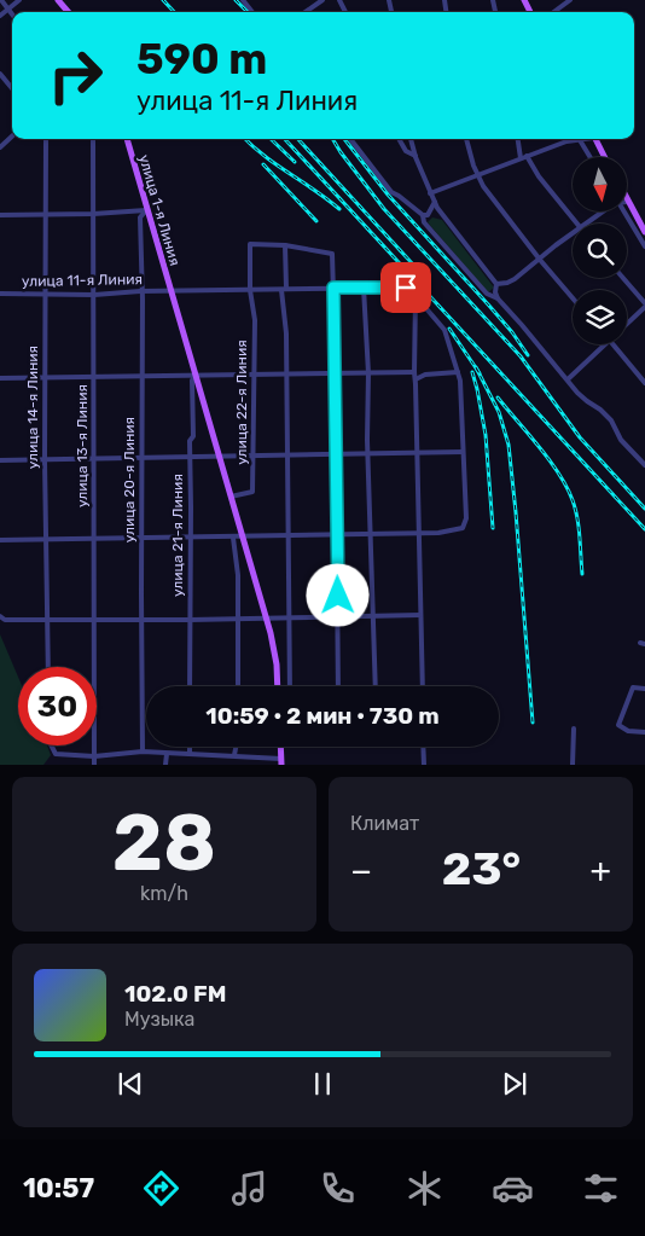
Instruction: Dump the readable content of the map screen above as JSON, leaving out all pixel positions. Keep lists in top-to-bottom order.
{
  "streets": {
    "main road": ["улица 1-я Линия", "улица 22-я Линия", "улица 21-я Линия"],
    "street": [
      "улица 11-я Линия",
      "улица 14-я Линия",
      "улица 13-я Линия",
      "улица 20-я Линия"
    ]
  },
  "crossings": [
    ["улица 1-я Линия", "улица 11-я Линия"],
    ["улица 1-я Линия", "улица 20-я Линия"],
    ["улица 1-я Линия", "улица 21-я Линия"],
    ["улица 11-я Линия", "улица 22-я Линия"],
    ["улица 11-я Линия", "улица 14-я Линия"],
    ["улица 11-я Линия", "улица 13-я Линия"],
    ["улица 11-я Линия", "улица 20-я Линия"],
    ["улица 11-я Линия", "улица 21-я Линия"],
    ["улица 22-я Линия", "улица 21-я Линия"]
  ],
  "north": "bottom",
  "page": {
    "turn": ["590 m", "улица 11-я Линия"],
    "limit": "30",
    "trip": "10:59 · 2 мин · 730 m",
    "tile": [
      ["28", "km/h"],
      "Климат"
    ],
    "heat": ["−", "23°", "+"],
    "song": ["102.0 FM", "Музыка"],
    "tabs": "10:57"
  }
}
